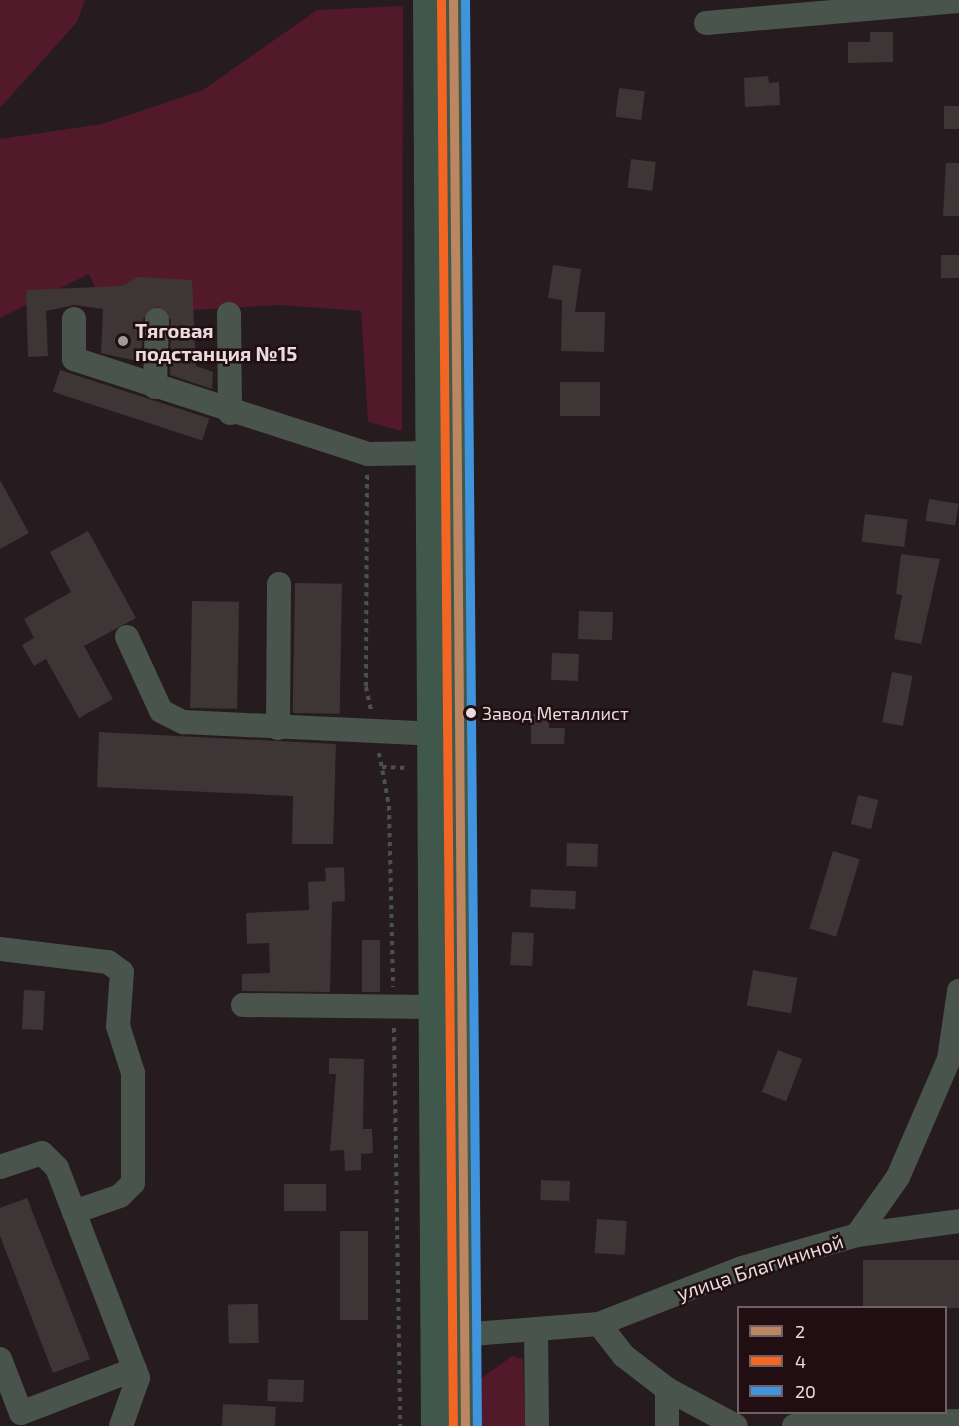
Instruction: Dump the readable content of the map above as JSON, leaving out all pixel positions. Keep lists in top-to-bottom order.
{
  "streets": {
    "street": ["улица Благининой"]
  },
  "places": ["Тяговая подстанция №15", "Завод Металлист"],
  "lines": ["transit line 2", "transit line 4", "transit line 20"],
  "legend": ["2", "4", "20"]
}
